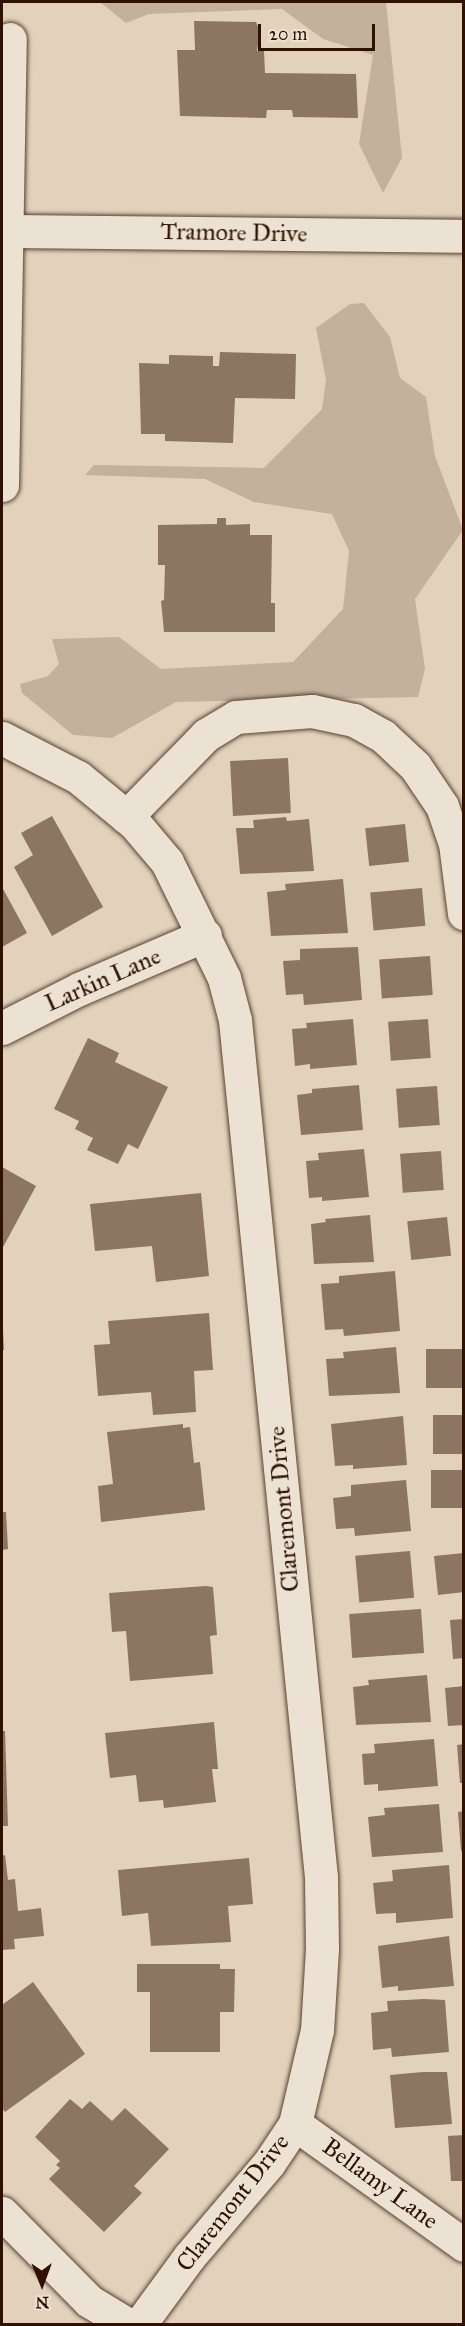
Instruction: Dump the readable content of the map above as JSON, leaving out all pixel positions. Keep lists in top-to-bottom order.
{
  "streets": {
    "street": [
      "Tramore Drive",
      "Larkin Lane",
      "Claremont Drive",
      "Bellamy Lane"
    ]
  },
  "crossings": [
    ["Larkin Lane", "Claremont Drive"],
    ["Claremont Drive", "Bellamy Lane"]
  ],
  "scale_bar": "20 m",
  "north": "bottom"
}
